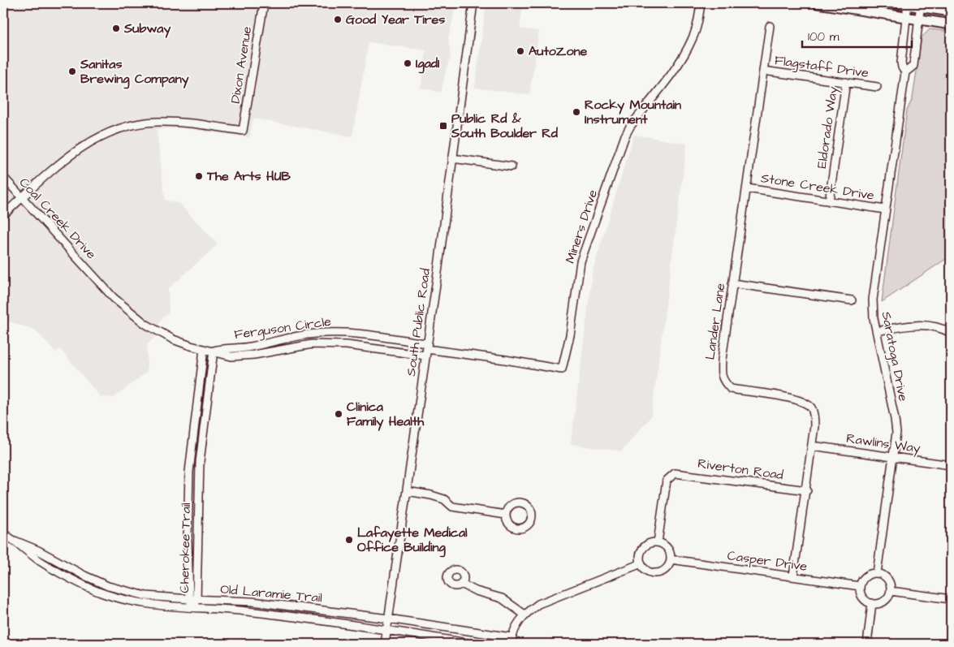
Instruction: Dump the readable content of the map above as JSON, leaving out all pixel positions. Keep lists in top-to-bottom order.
{
  "streets": {
    "street": [
      "Dixon Avenue",
      "Flagstaff Drive",
      "Eldorado Way",
      "Stone Creek Drive",
      "Coal Creek Drive",
      "Miners Drive",
      "Lander Lane",
      "South Public Road",
      "Ferguson Circle",
      "Saratoga Drive",
      "Rawlins Way",
      "Riverton Road",
      "Cherokee Trail",
      "Casper Drive",
      "Old Laramie Trail"
    ]
  },
  "crossings": [
    ["Dixon Avenue", "Coal Creek Drive"],
    ["Flagstaff Drive", "Eldorado Way"],
    ["Flagstaff Drive", "Lander Lane"],
    ["Eldorado Way", "Stone Creek Drive"],
    ["Stone Creek Drive", "Lander Lane"],
    ["Stone Creek Drive", "Saratoga Drive"],
    ["Coal Creek Drive", "Ferguson Circle"],
    ["Miners Drive", "South Public Road"],
    ["Miners Drive", "Ferguson Circle"],
    ["Lander Lane", "Rawlins Way"],
    ["Lander Lane", "Riverton Road"],
    ["Lander Lane", "Casper Drive"],
    ["South Public Road", "Ferguson Circle"],
    ["South Public Road", "Old Laramie Trail"],
    ["Ferguson Circle", "Cherokee Trail"],
    ["Saratoga Drive", "Rawlins Way"],
    ["Saratoga Drive", "Casper Drive"],
    ["Riverton Road", "Casper Drive"],
    ["Cherokee Trail", "Old Laramie Trail"]
  ],
  "places": {
    "other": [
      "Good Year Tires",
      "Subway",
      "AutoZone",
      "IgadI",
      "Sanitas Brewing Company",
      "Rocky Mountain Instrument",
      "The Arts HUB",
      "Clinica Family Health",
      "Lafayette Medical Office Building"
    ],
    "transit": ["Public Rd & South Boulder Rd"]
  },
  "scale_bar": "100 m"
}
